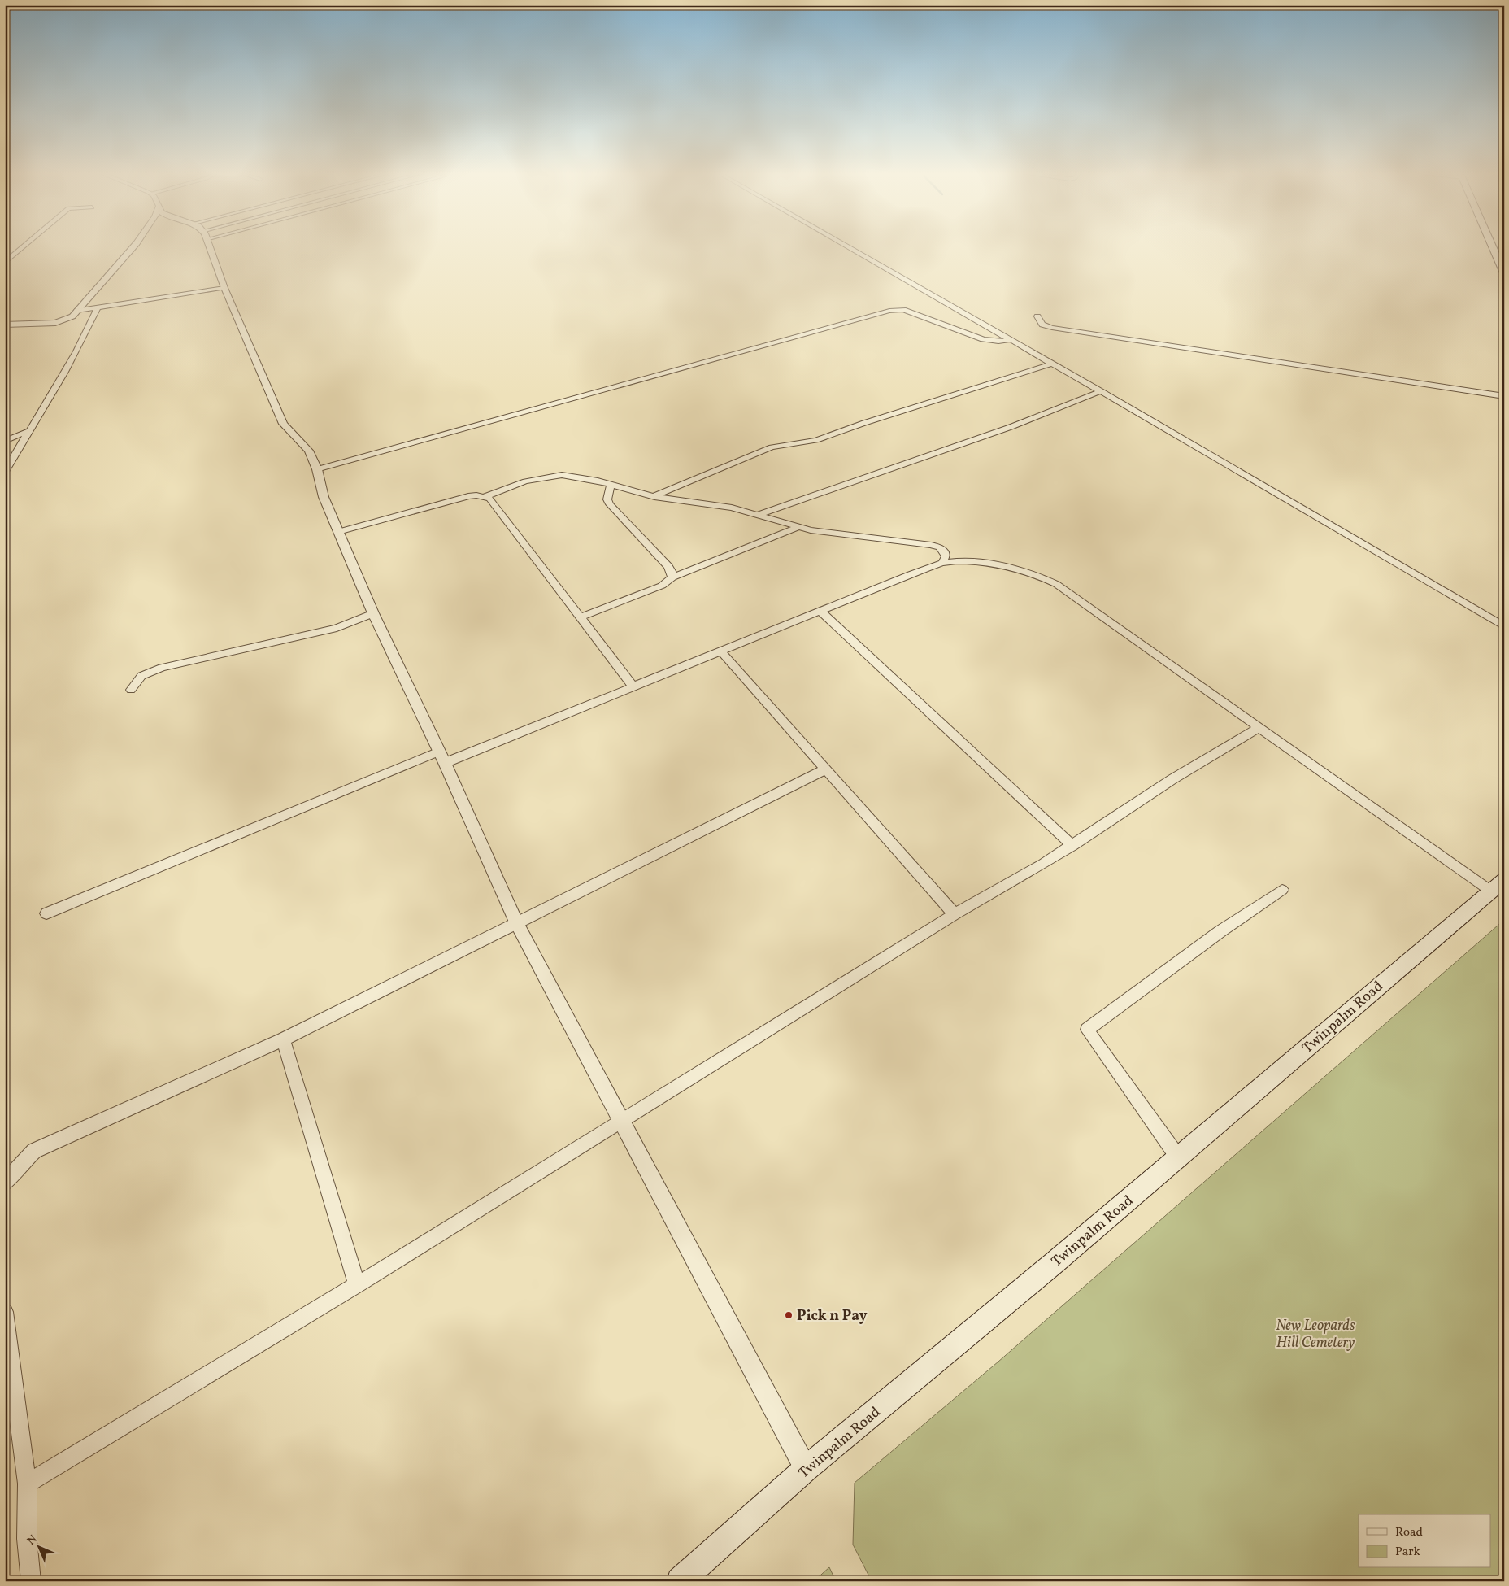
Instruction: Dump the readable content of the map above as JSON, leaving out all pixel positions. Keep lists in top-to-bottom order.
{
  "streets": {
    "main road": ["Twinpalm Road"]
  },
  "parks": ["New Leopards Hill Cemetery"],
  "places": ["Pick n Pay"],
  "legend": ["Road", "Park"],
  "north": "top left"
}
